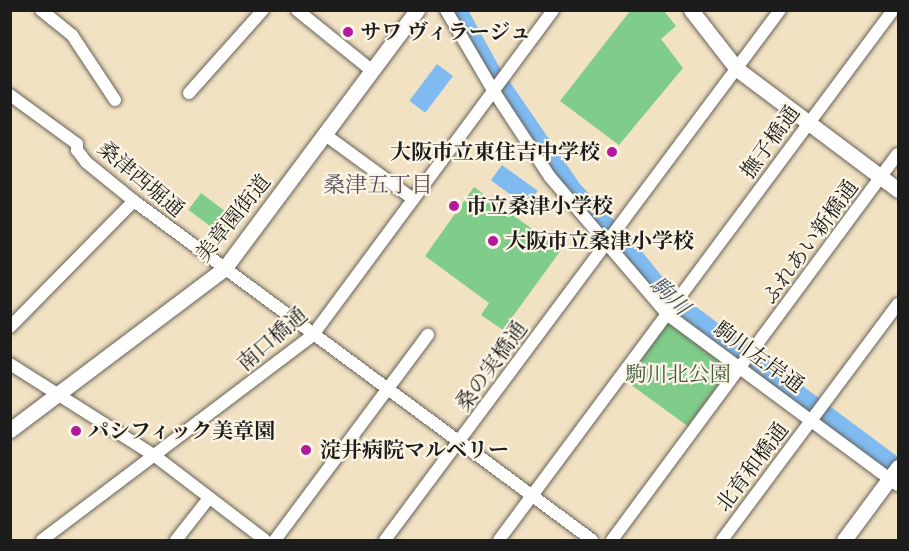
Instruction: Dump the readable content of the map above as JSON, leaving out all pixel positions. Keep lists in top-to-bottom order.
{
  "streets": {
    "street": [
      "撫子橋通",
      "桑津西堀通",
      "美章園街道",
      "ふれあい新橋通",
      "南口橋通",
      "駒川左岸通",
      "桑の実橋通",
      "北育和橋通"
    ]
  },
  "crossings": [
    ["撫子橋通", "駒川左岸通"],
    ["桑津西堀通", "美章園街道"],
    ["桑津西堀通", "南口橋通"],
    ["桑津西堀通", "桑の実橋通"],
    ["ふれあい新橋通", "駒川左岸通"],
    ["南口橋通", "駒川左岸通"],
    ["駒川左岸通", "桑の実橋通"],
    ["駒川左岸通", "北育和橋通"]
  ],
  "districts": ["桑津五丁目"],
  "water": ["駒川"],
  "parks": ["駒川北公園"],
  "places": [
    "サワ ヴィラージュ",
    "大阪市立東住吉中学校",
    "市立桑津小学校",
    "大阪市立桑津小学校",
    "パシフィック美章園",
    "淀井病院マルベリー"
  ]
}
